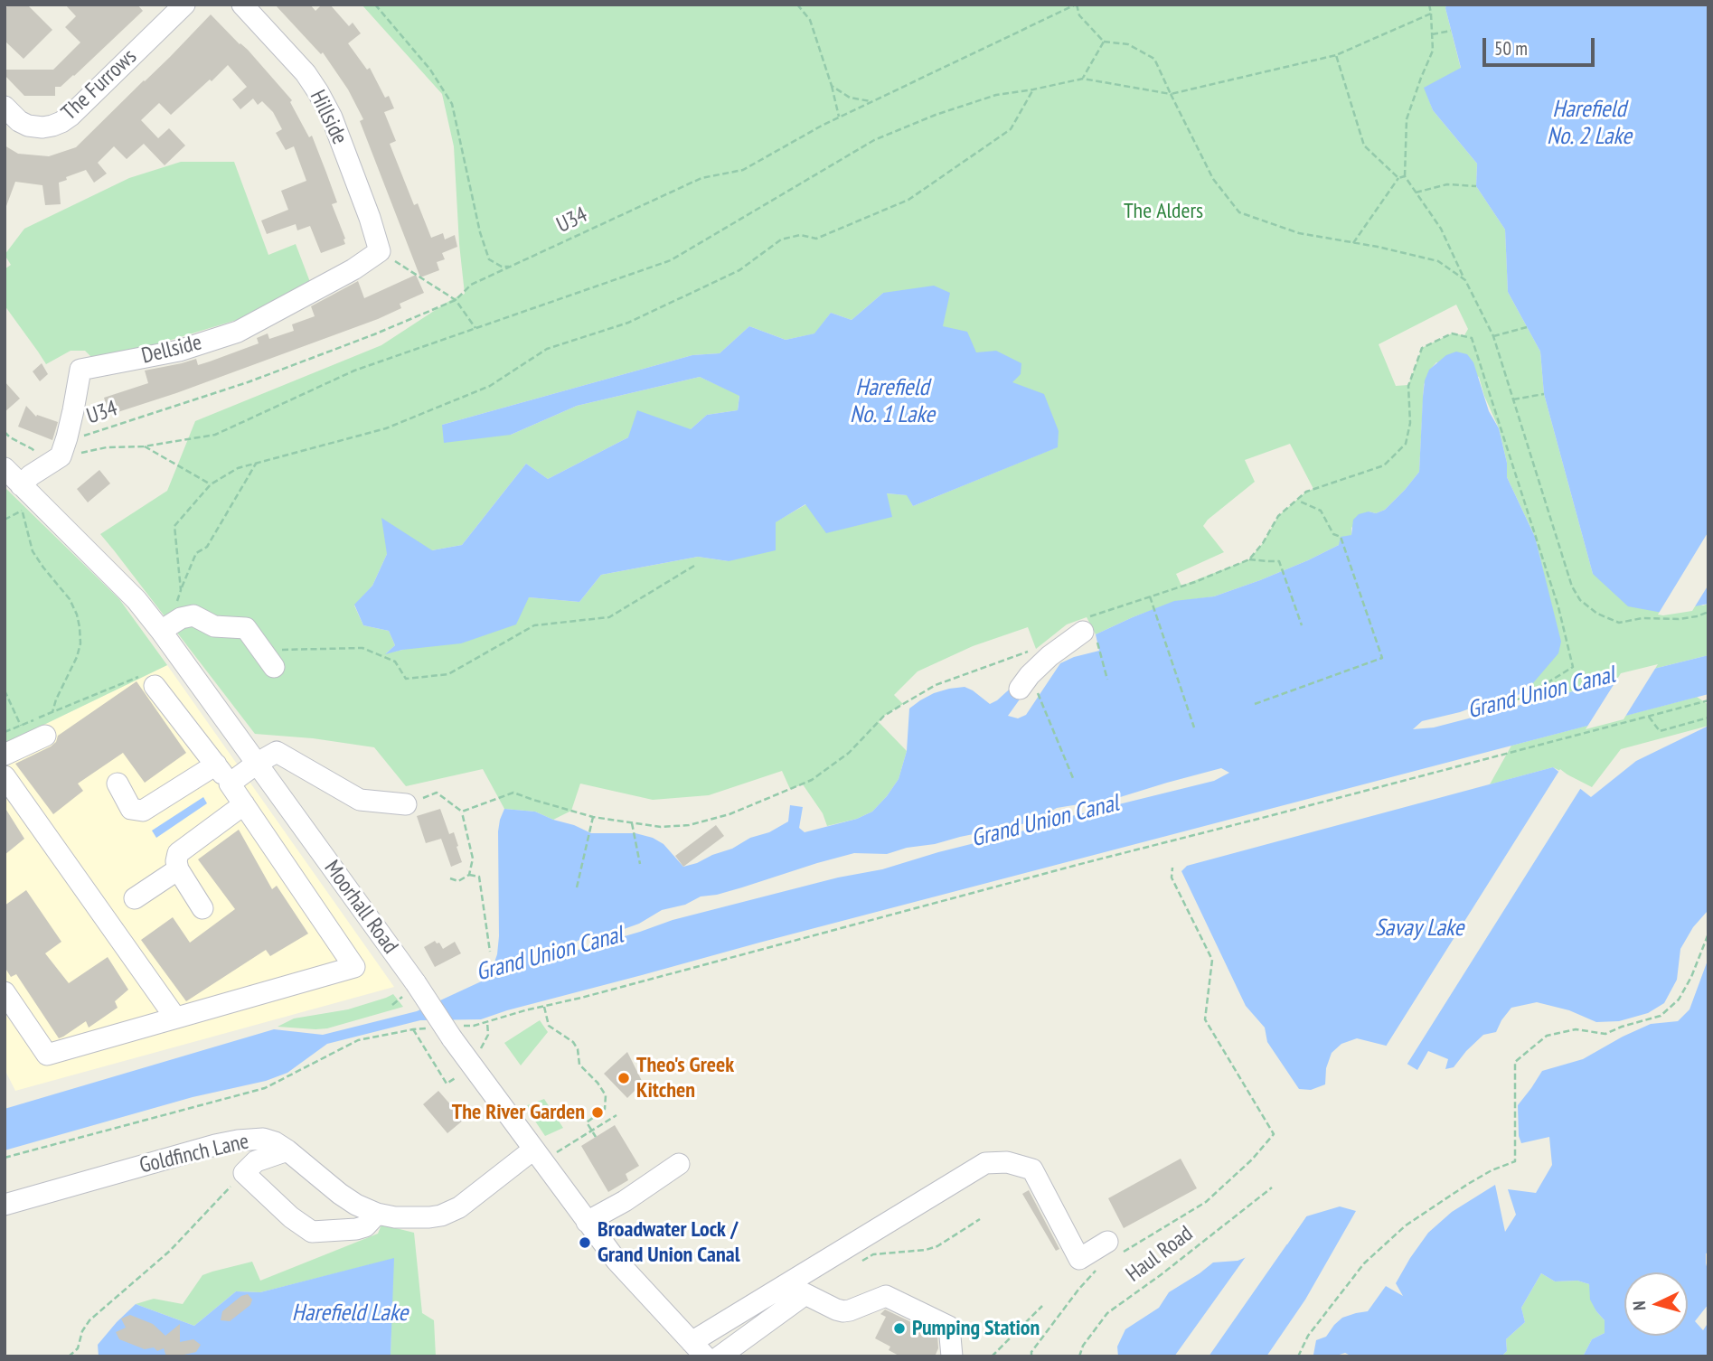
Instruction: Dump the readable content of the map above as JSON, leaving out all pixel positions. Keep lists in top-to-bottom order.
{
  "streets": {
    "street": [
      "The Furrows",
      "Hillside",
      "Dellside",
      "Moorhall Road",
      "Goldfinch Lane"
    ],
    "path": ["U34", "Haul Road"]
  },
  "crossings": [
    ["Hillside", "Dellside"],
    ["Moorhall Road", "Goldfinch Lane"]
  ],
  "water": [
    "Harefield No. 2 Lake",
    "Harefield No. 1 Lake",
    "Grand Union Canal",
    "Savay Lake",
    "Harefield Lake"
  ],
  "parks": ["The Alders"],
  "places": [
    "Theo's Greek Kitchen",
    "The River Garden",
    "Broadwater Lock / Grand Union Canal",
    "Pumping Station"
  ],
  "scale_bar": "50 m",
  "north": "left"
}
